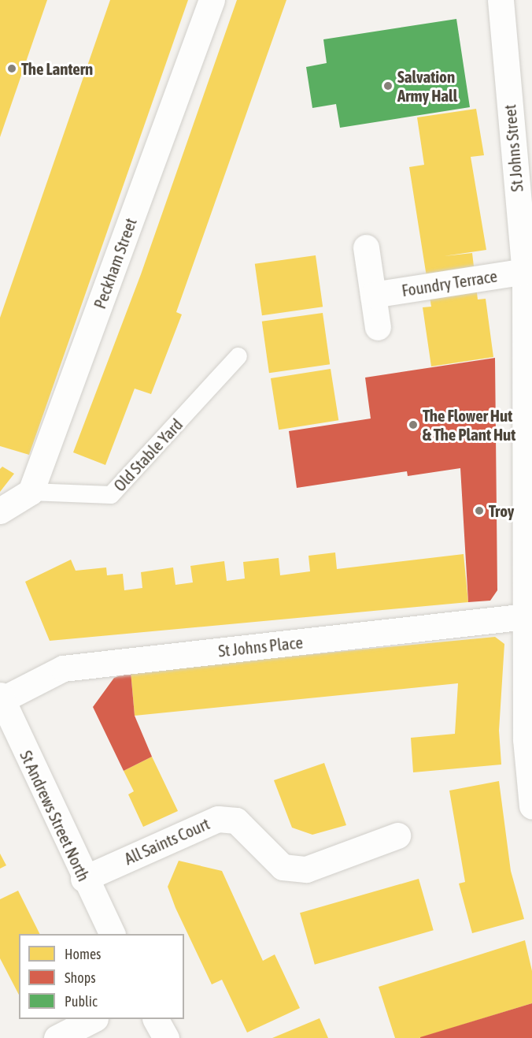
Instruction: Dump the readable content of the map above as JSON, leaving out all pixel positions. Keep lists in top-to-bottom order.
{
  "streets": {
    "street": [
      "St Johns Street",
      "Peckham Street",
      "Foundry Terrace",
      "St Johns Place",
      "St Andrews Street North",
      "All Saints Court"
    ],
    "lane": ["Old Stable Yard"]
  },
  "crossings": [
    ["St Johns Street", "Foundry Terrace"],
    ["St Johns Street", "St Johns Place"],
    ["Peckham Street", "Old Stable Yard"],
    ["St Johns Place", "St Andrews Street North"],
    ["St Andrews Street North", "All Saints Court"]
  ],
  "places": [
    "The Lantern",
    "Salvation Army Hall",
    "The Flower Hut & The Plant Hut",
    "Troy"
  ],
  "legend": ["Homes", "Shops", "Public"]
}
